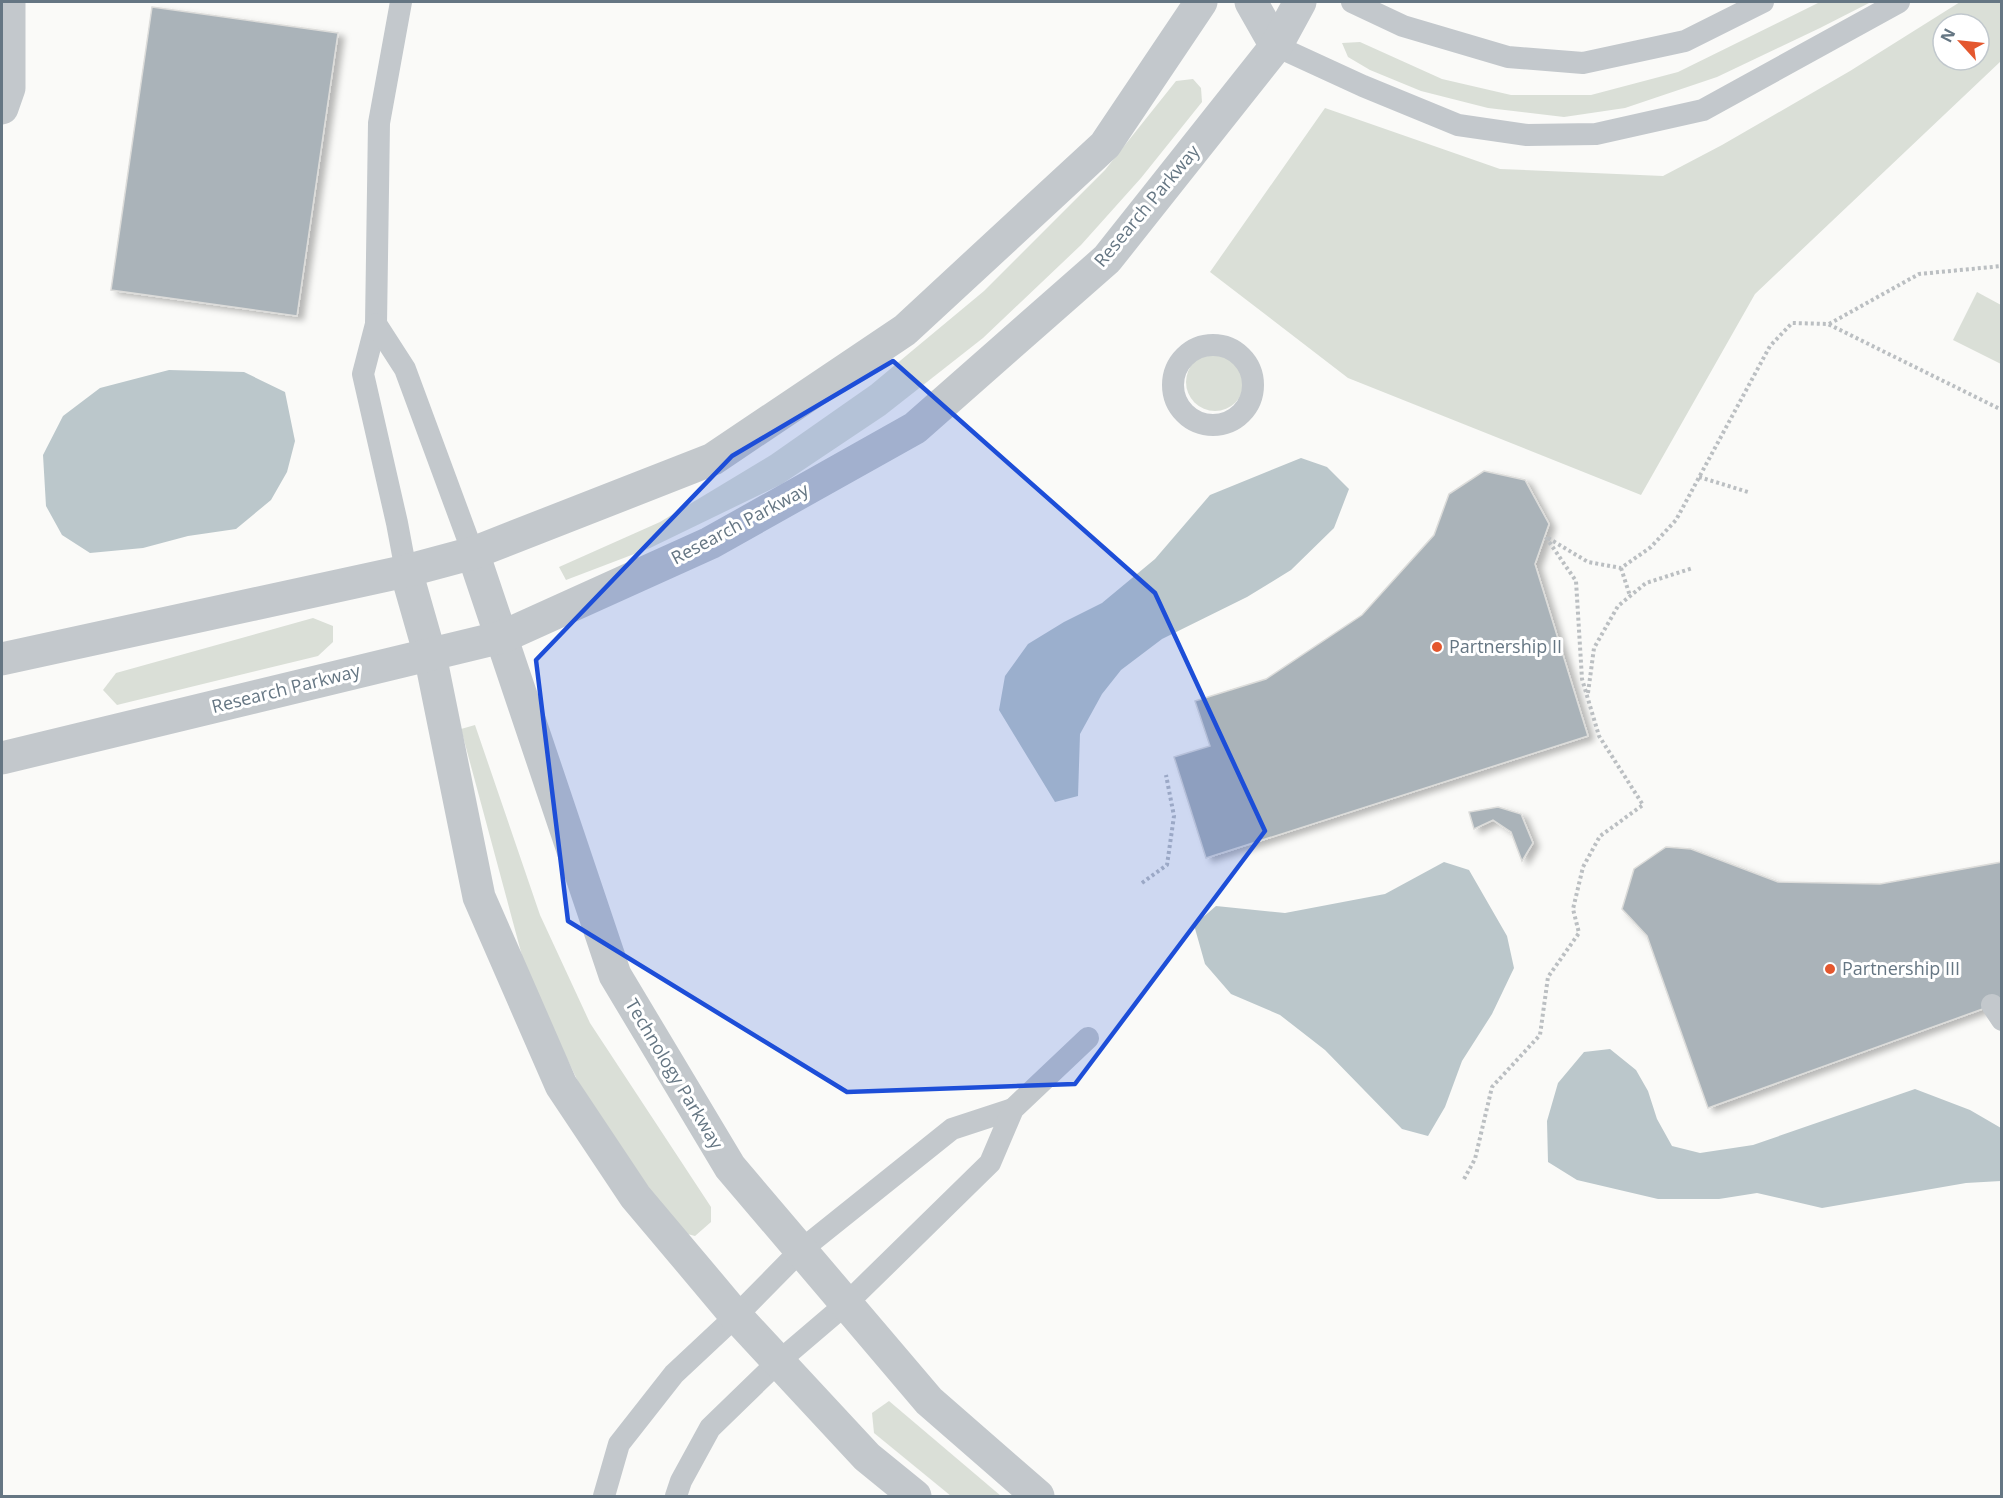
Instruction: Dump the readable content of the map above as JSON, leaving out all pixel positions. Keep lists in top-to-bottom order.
{
  "streets": {
    "street": ["Research Parkway", "Technology Parkway"]
  },
  "crossings": [
    ["Research Parkway", "Technology Parkway"]
  ],
  "places": ["Partnership II", "Partnership III"],
  "north": "top left"
}
